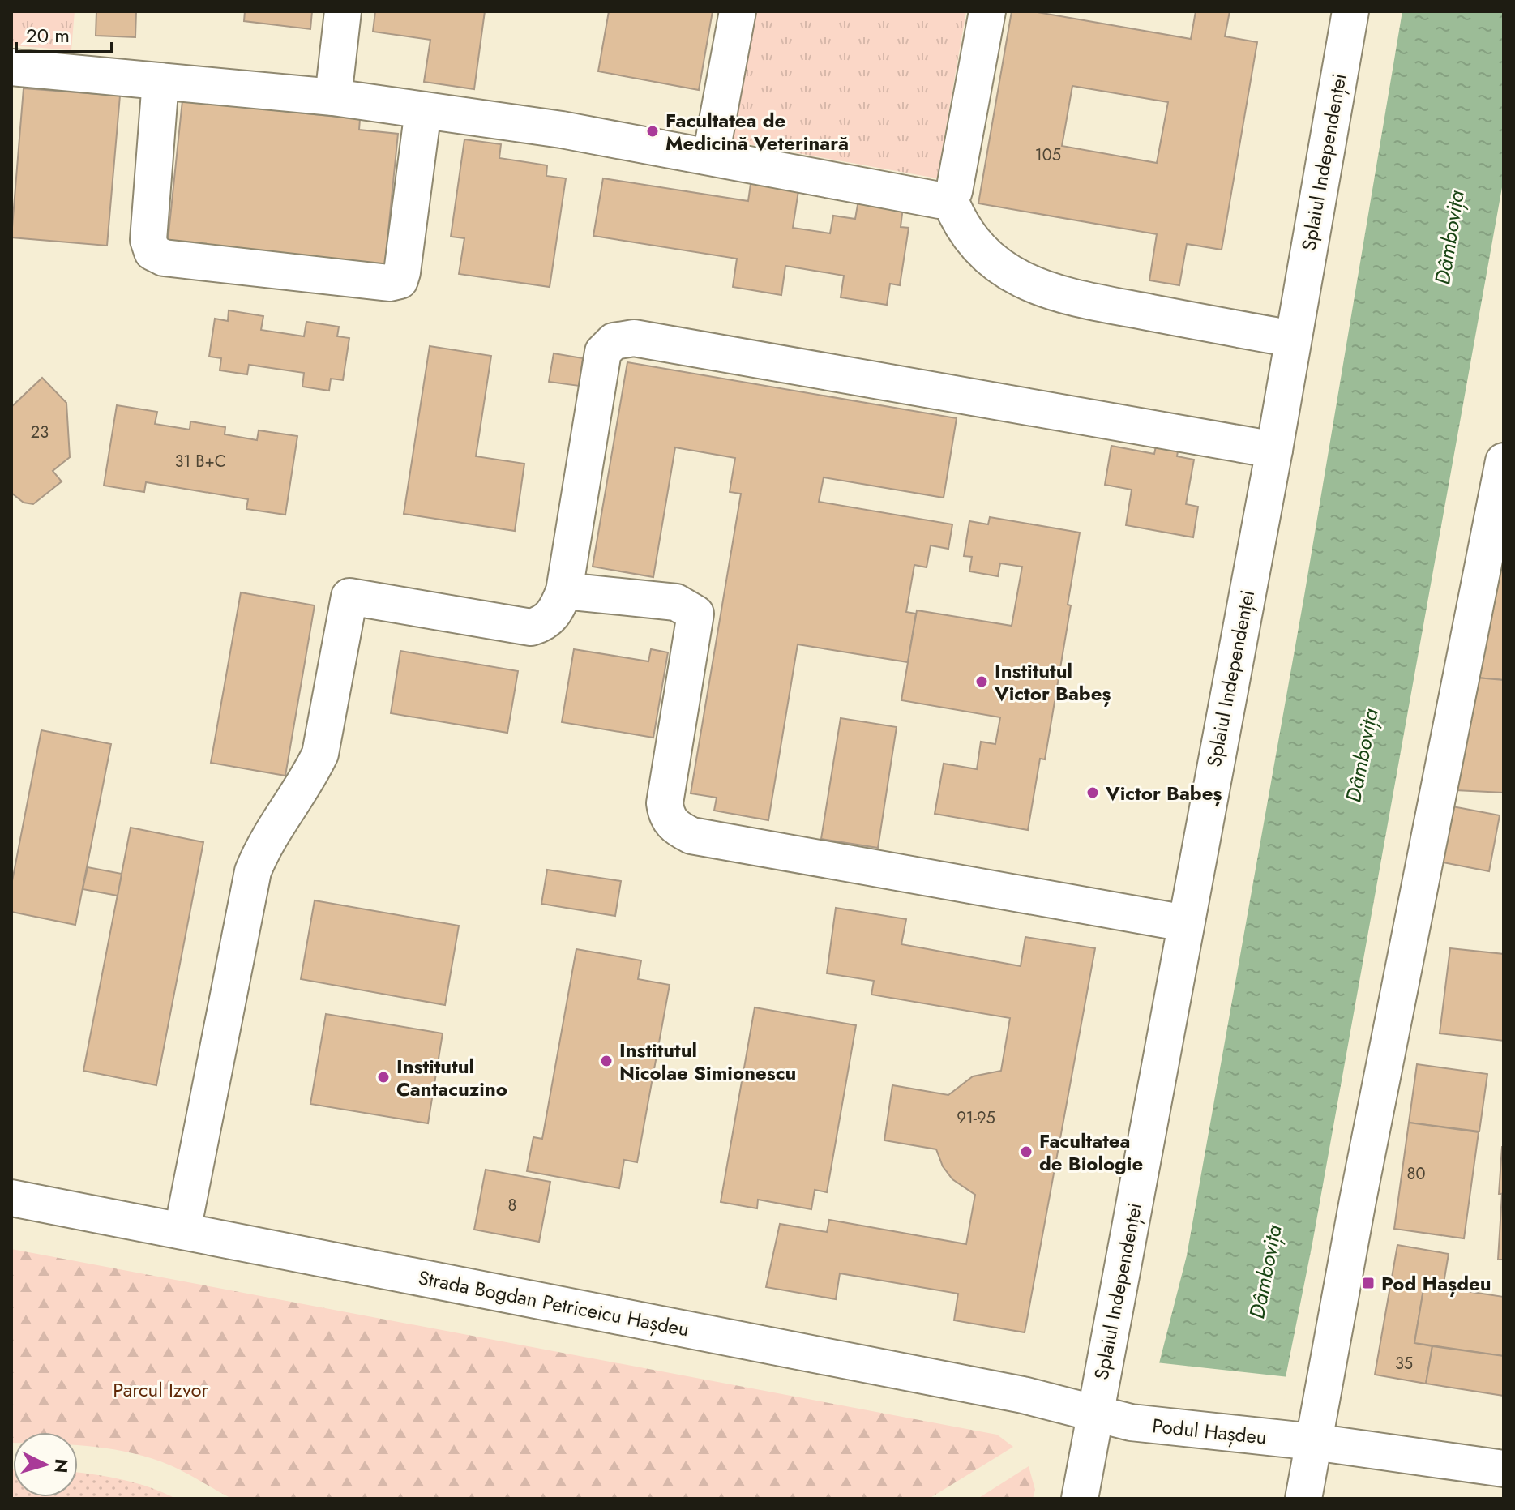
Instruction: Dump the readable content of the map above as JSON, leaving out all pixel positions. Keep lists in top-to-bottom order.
{
  "streets": {
    "main road": ["Splaiul Independenței", "Strada Bogdan Petriceicu Hașdeu", "Podul Hașdeu"]
  },
  "crossings": [
    ["Splaiul Independenței", "Strada Bogdan Petriceicu Hașdeu"],
    ["Strada Bogdan Petriceicu Hașdeu", "Podul Hașdeu"]
  ],
  "water": ["Dâmbovița"],
  "parks": ["Parcul Izvor"],
  "places": {
    "other": [
      "Facultatea de Medicină Veterinară",
      "Institutul Victor Babeș",
      "Victor Babeș",
      "Institutul Nicolae Simionescu",
      "Institutul Cantacuzino",
      "Facultatea de Biologie"
    ],
    "transit": ["Pod Hașdeu"]
  },
  "house_numbers": [
    "105",
    "23",
    "31 B+C",
    "91-95",
    "80",
    "8",
    "35"
  ],
  "scale_bar": "20 m",
  "north": "right"
}
